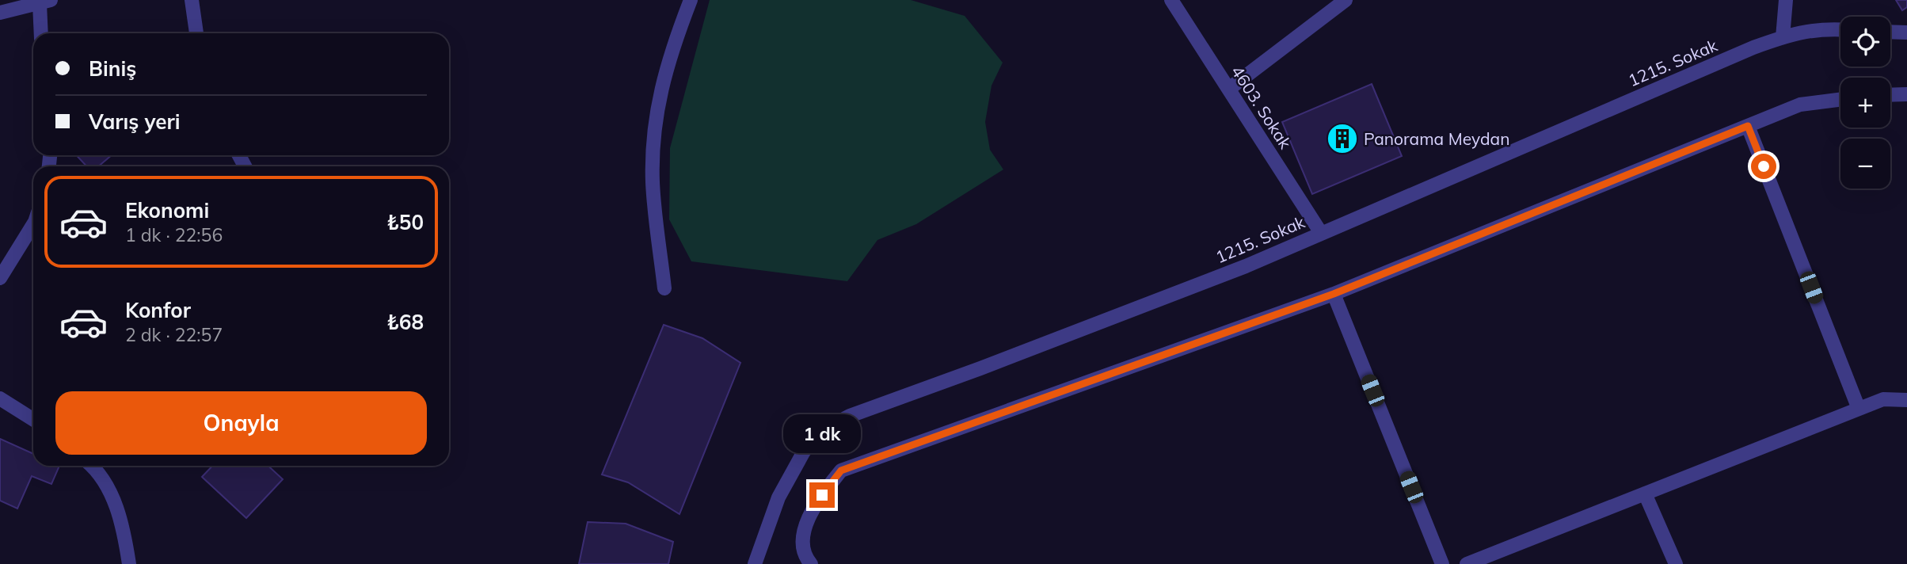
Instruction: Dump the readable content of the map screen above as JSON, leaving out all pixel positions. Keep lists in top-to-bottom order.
{
  "streets": {
    "street": ["1215. Sokak", "4603. Sokak"]
  },
  "crossings": [
    ["1215. Sokak", "4603. Sokak"]
  ],
  "places": {
    "building": ["Panorama Meydan"]
  },
  "page": {
    "map_buttons": ["+", "−"],
    "banner": ["Biniş", "Varış yeri"],
    "list": [
      {
        "name": "Ekonomi",
        "note": "1 dk · 22:56",
        "value": "₺50"
      },
      {
        "name": "Konfor",
        "note": "2 dk · 22:57",
        "value": "₺68"
      }
    ],
    "buttons": "Onayla",
    "bubble": "1 dk"
  }
}
